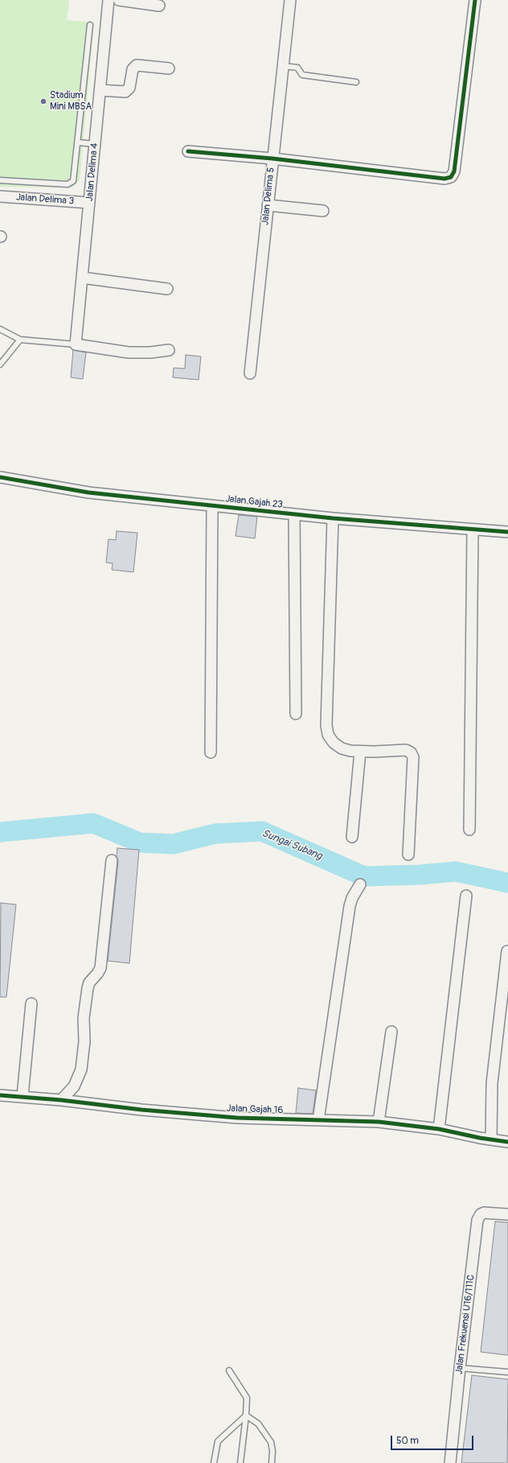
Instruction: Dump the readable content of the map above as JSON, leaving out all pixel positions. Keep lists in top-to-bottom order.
{
  "streets": {
    "street": [
      "Jalan Delima 4",
      "Jalan Delima 5",
      "Jalan Delima 3",
      "Jalan Gajah 23",
      "Jalan Gajah 16",
      "Jalan Frekuensi U16/111C"
    ]
  },
  "crossings": [
    ["Jalan Delima 4", "Jalan Delima 3"]
  ],
  "water": ["Sungai Subang"],
  "places": ["Stadium Mini MBSA"],
  "scale_bar": "50 m"
}
